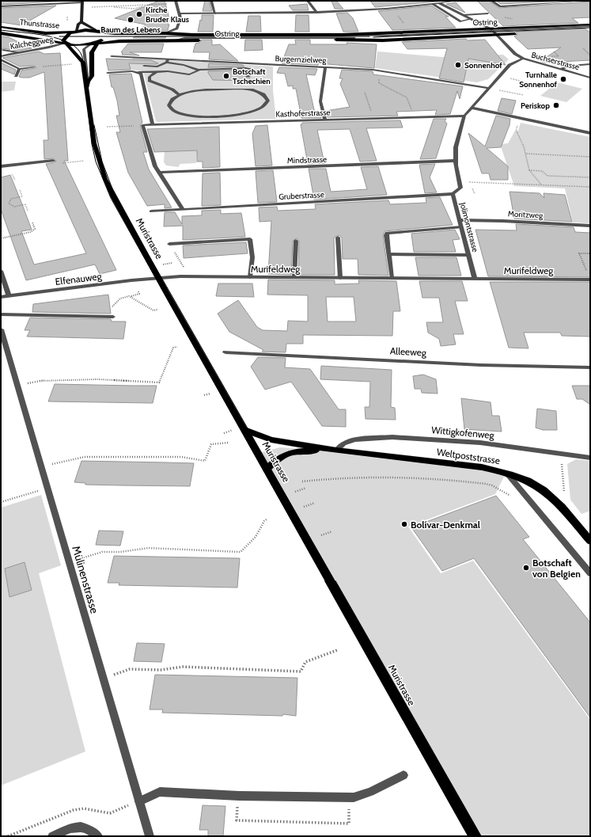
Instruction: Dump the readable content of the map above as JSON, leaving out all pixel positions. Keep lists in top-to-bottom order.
{
  "streets": {
    "main road": [
      "Ostring",
      "Thunstrasse",
      "Muristrasse",
      "Weltpoststrasse"
    ],
    "street": [
      "Kalcheggweg",
      "Burgernzielweg",
      "Buchserstrasse",
      "Kasthoferstrasse",
      "Mindstrasse",
      "Gruberstrasse",
      "Moritzweg",
      "Jolimontstrasse",
      "Murifeldweg",
      "Elfenauweg",
      "Alleeweg",
      "Wittigkofenweg",
      "Mülinenstrasse"
    ]
  },
  "crossings": [
    ["Ostring", "Thunstrasse"],
    ["Ostring", "Buchserstrasse"],
    ["Ostring", "Muristrasse"],
    ["Thunstrasse", "Kalcheggweg"],
    ["Thunstrasse", "Muristrasse"],
    ["Kalcheggweg", "Muristrasse"],
    ["Gruberstrasse", "Jolimontstrasse"],
    ["Moritzweg", "Jolimontstrasse"],
    ["Jolimontstrasse", "Murifeldweg"],
    ["Muristrasse", "Murifeldweg"],
    ["Muristrasse", "Elfenauweg"],
    ["Muristrasse", "Weltpoststrasse"],
    ["Murifeldweg", "Elfenauweg"],
    ["Wittigkofenweg", "Weltpoststrasse"]
  ],
  "places": [
    "Kirche Bruder Klaus",
    "Baum des Lebens",
    "Sonnenhof",
    "Botschaft Tschechien",
    "Turnhalle Sonnenhof",
    "Periskop",
    "Bolívar-Denkmal",
    "Botschaft von Belgien"
  ]
}
